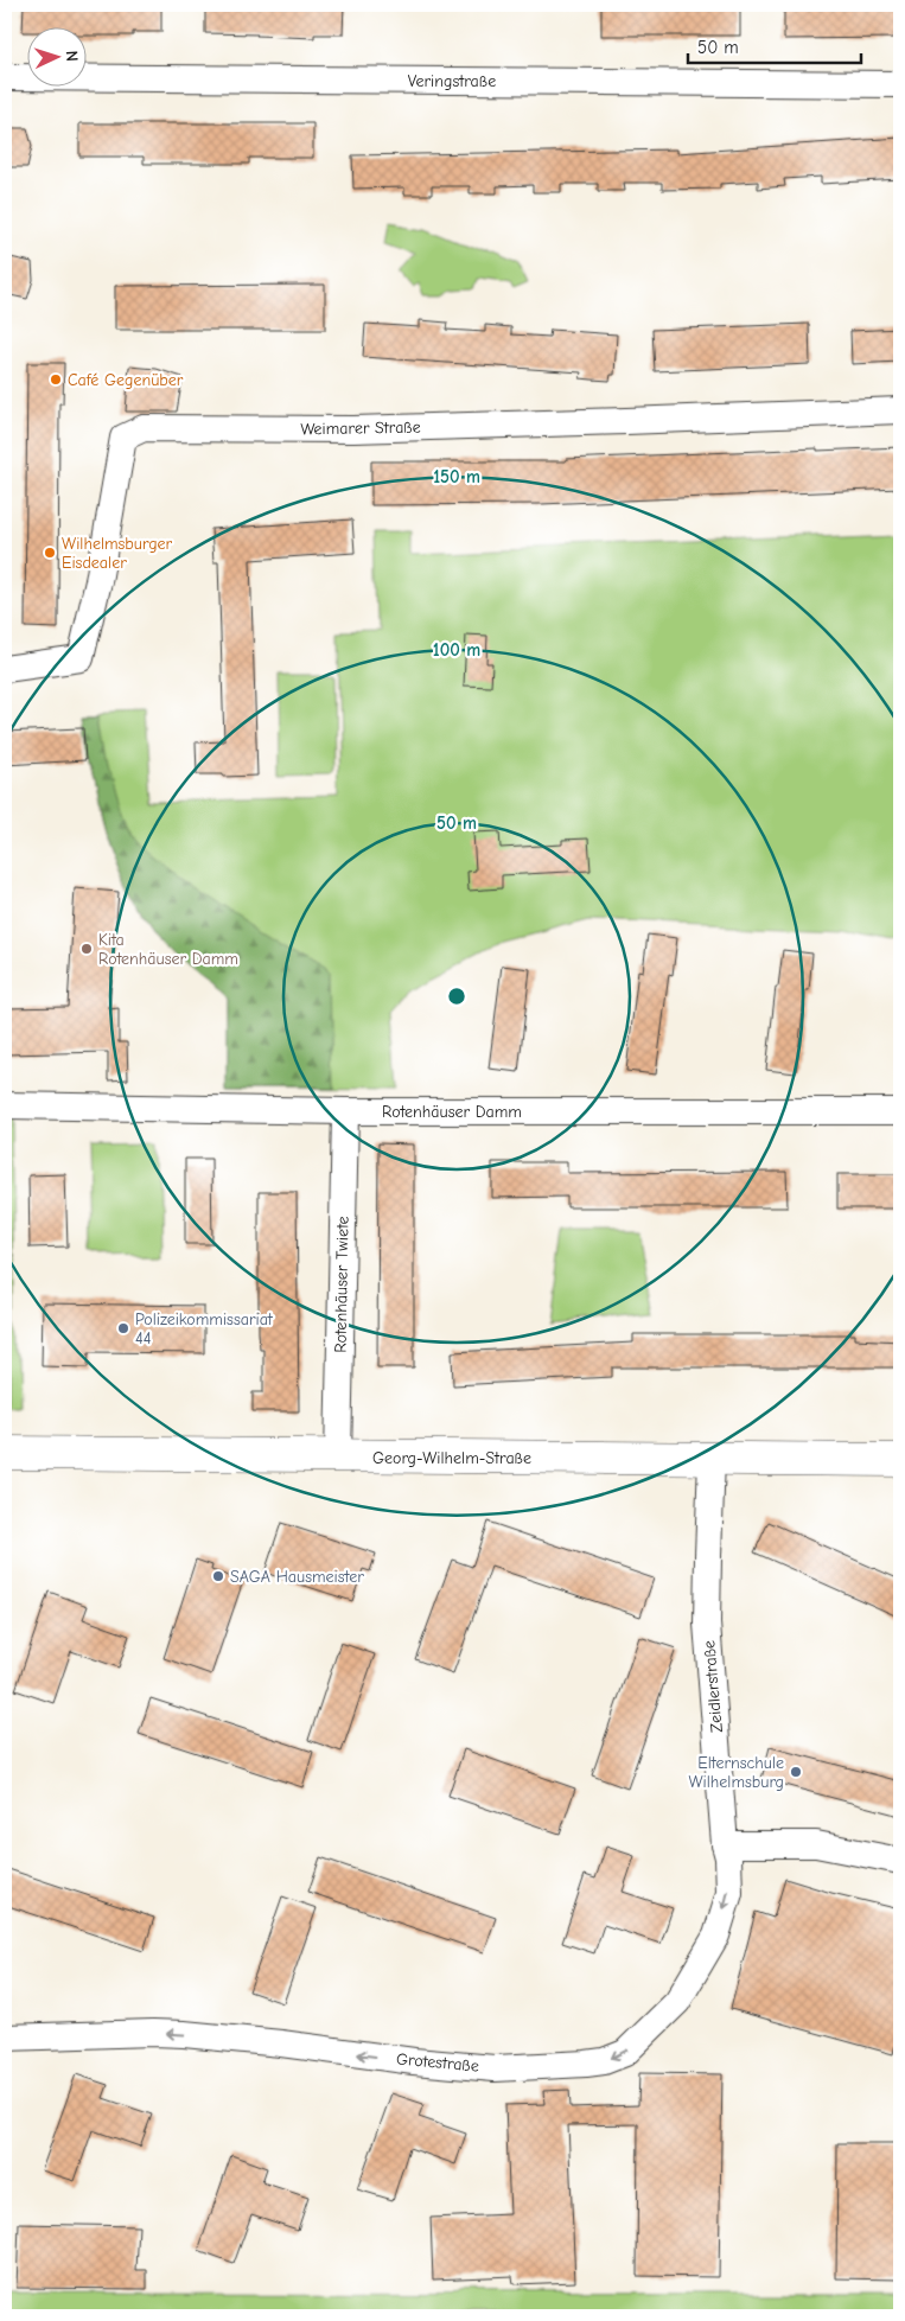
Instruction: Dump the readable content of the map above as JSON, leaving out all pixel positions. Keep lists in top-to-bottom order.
{
  "streets": {
    "street": [
      "Veringstraße",
      "Weimarer Straße",
      "Rotenhäuser Damm",
      "Rotenhäuser Twiete",
      "Georg-Wilhelm-Straße",
      "Zeidlerstraße",
      "Grotestraße"
    ]
  },
  "crossings": [
    ["Rotenhäuser Damm", "Rotenhäuser Twiete"],
    ["Rotenhäuser Twiete", "Georg-Wilhelm-Straße"],
    ["Georg-Wilhelm-Straße", "Zeidlerstraße"],
    ["Zeidlerstraße", "Grotestraße"]
  ],
  "one_way": ["Grotestraße"],
  "places": [
    "Café Gegenüber",
    "Wilhelmsburger Eisdealer",
    "Kita Rotenhäuser Damm",
    "Polizeikommissariat 44",
    "SAGA Hausmeister",
    "Elternschule Wilhelmsburg"
  ],
  "scale_bar": "50 m",
  "north": "right",
  "rings": ["150 m", "100 m", "50 m"]
}
